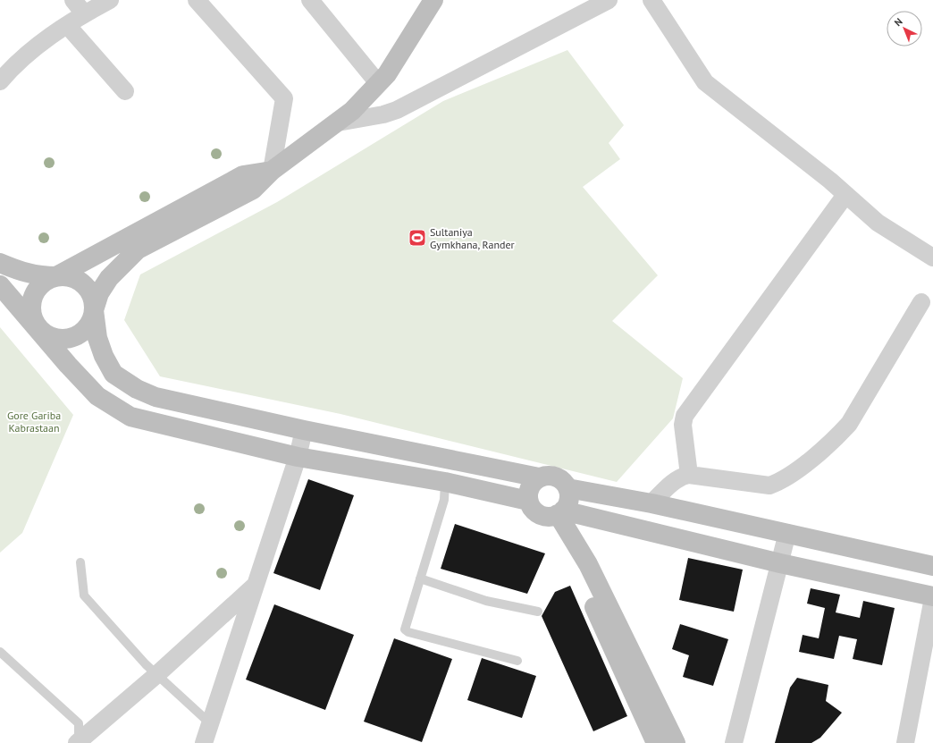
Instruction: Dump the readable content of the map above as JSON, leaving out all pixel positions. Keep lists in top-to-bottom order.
{
  "parks": ["Gore Gariba Kabrastaan"],
  "places": {
    "sports": ["Sultaniya Gymkhana, Rander"]
  },
  "north": "top left"
}
